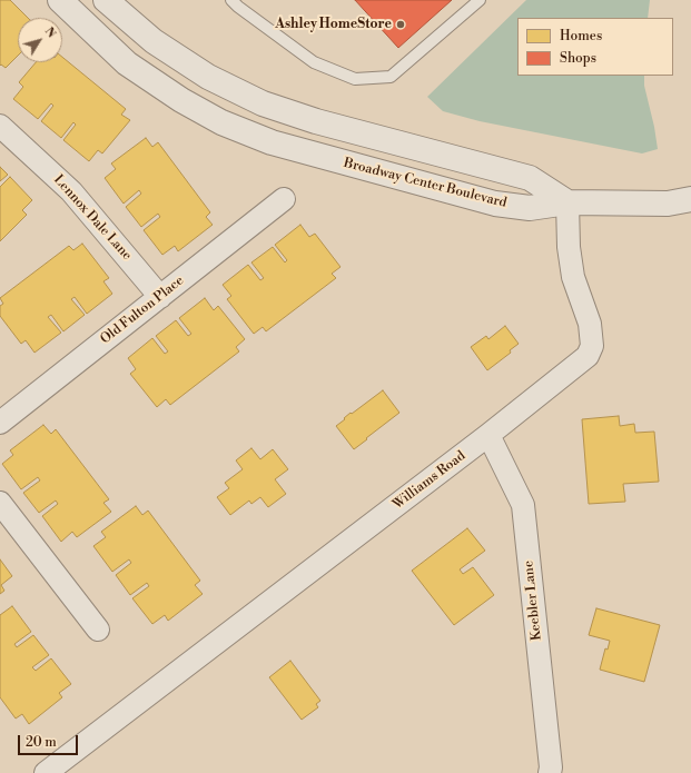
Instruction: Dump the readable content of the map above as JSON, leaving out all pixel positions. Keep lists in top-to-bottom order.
{
  "streets": {
    "street": [
      "Broadway Center Boulevard",
      "Lennox Dale Lane",
      "Old Fulton Place",
      "Williams Road",
      "Keebler Lane"
    ]
  },
  "crossings": [
    ["Broadway Center Boulevard", "Williams Road"],
    ["Lennox Dale Lane", "Old Fulton Place"],
    ["Williams Road", "Keebler Lane"]
  ],
  "places": ["Ashley HomeStore"],
  "legend": ["Homes", "Shops"],
  "scale_bar": "20 m",
  "north": "top right"
}
